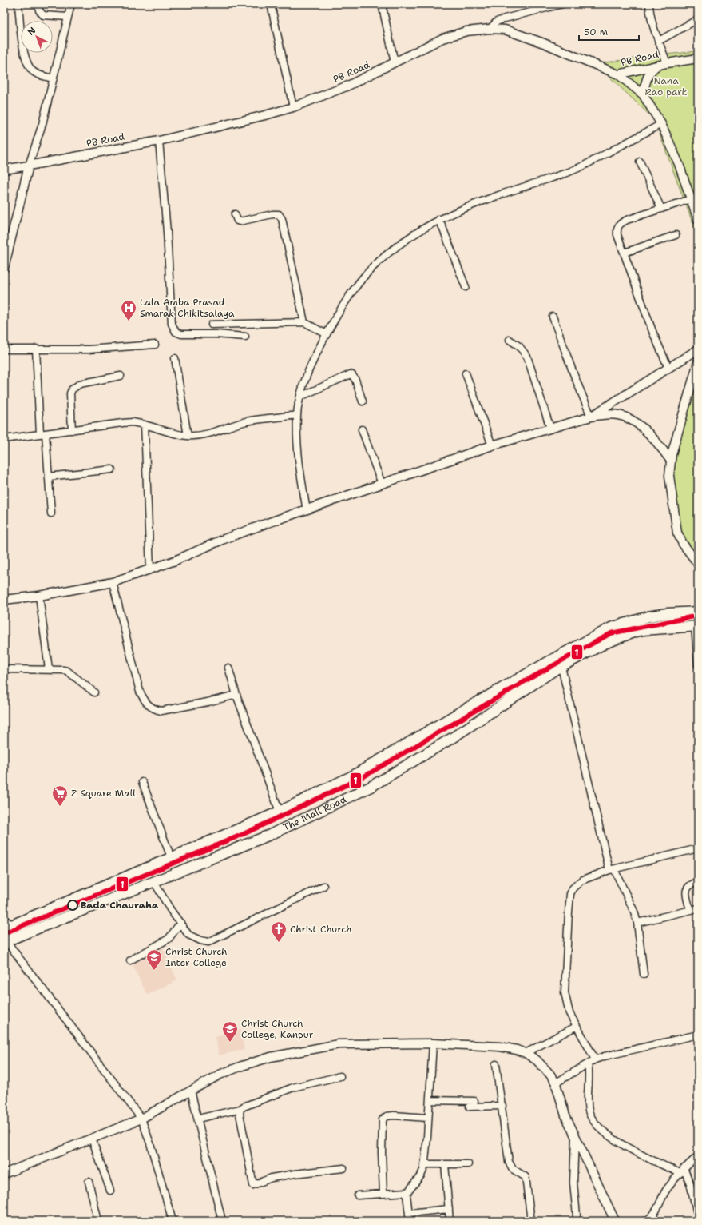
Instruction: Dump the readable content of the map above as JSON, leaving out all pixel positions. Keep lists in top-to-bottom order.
{
  "streets": {
    "main road": ["The Mall Road"],
    "street": ["PB Road"]
  },
  "parks": ["Nana Rao park"],
  "places": {
    "hospital": ["Lala Amba Prasad Smarak Chikitsalaya"],
    "supermarket": ["Z Square Mall"],
    "other": ["Bada Chauraha"],
    "church": ["Christ Church"],
    "school or university": ["Christ Church Inter College", "Christ Church College, Kanpur"]
  },
  "lines": ["transit line 1"],
  "scale_bar": "50 m",
  "north": "top left"
}
